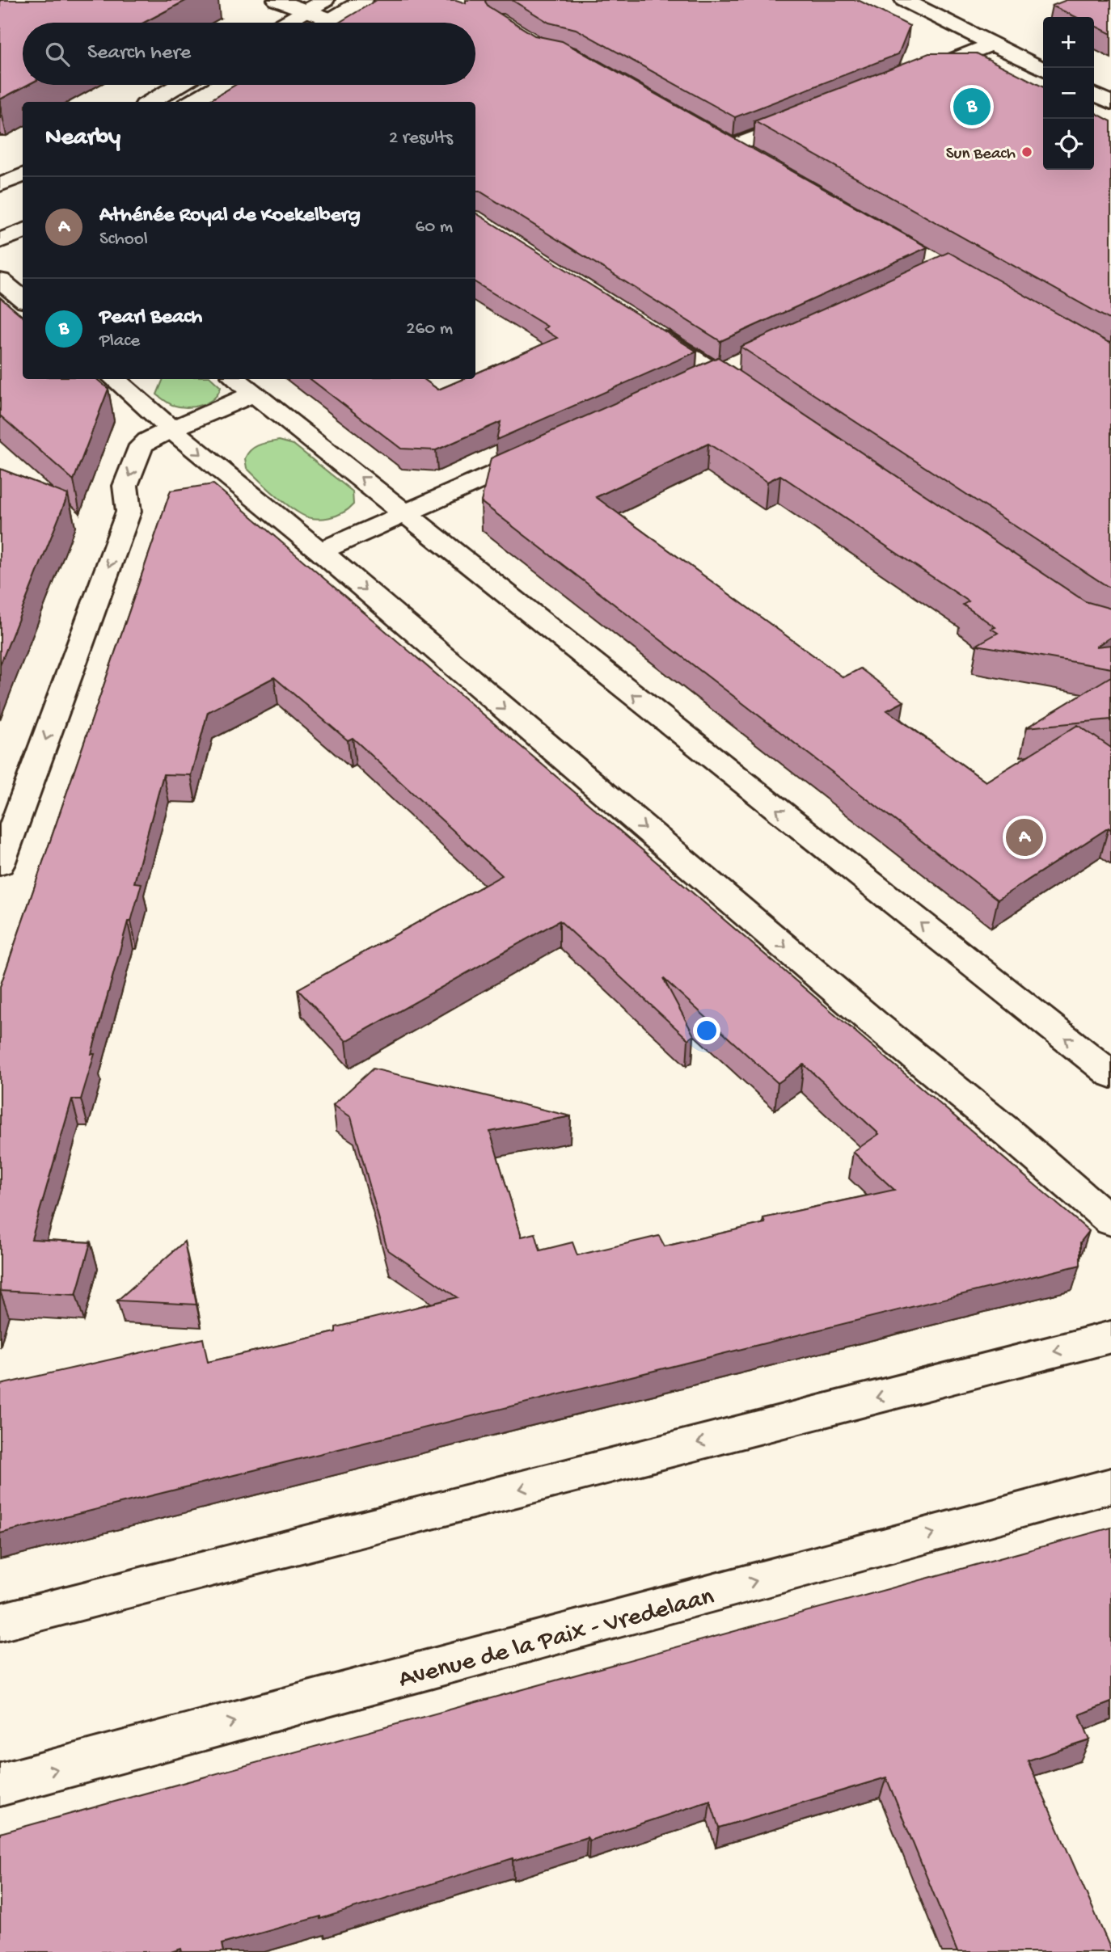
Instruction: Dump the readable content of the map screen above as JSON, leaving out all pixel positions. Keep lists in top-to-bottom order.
{
  "streets": {
    "street": ["Avenue de la Paix - Vredelaan"]
  },
  "places": ["Sun Beach"],
  "page": {
    "map_buttons": ["+", "−"],
    "search": "Search here",
    "pins": ["B", "A"],
    "heading": ["Nearby", "2 results"],
    "list": [
      {
        "mark": "A",
        "name": "Athénée Royal de Koekelberg",
        "note": "School",
        "value": "60 m"
      },
      {
        "mark": "B",
        "name": "Pearl Beach",
        "note": "Place",
        "value": "260 m"
      }
    ]
  }
}
